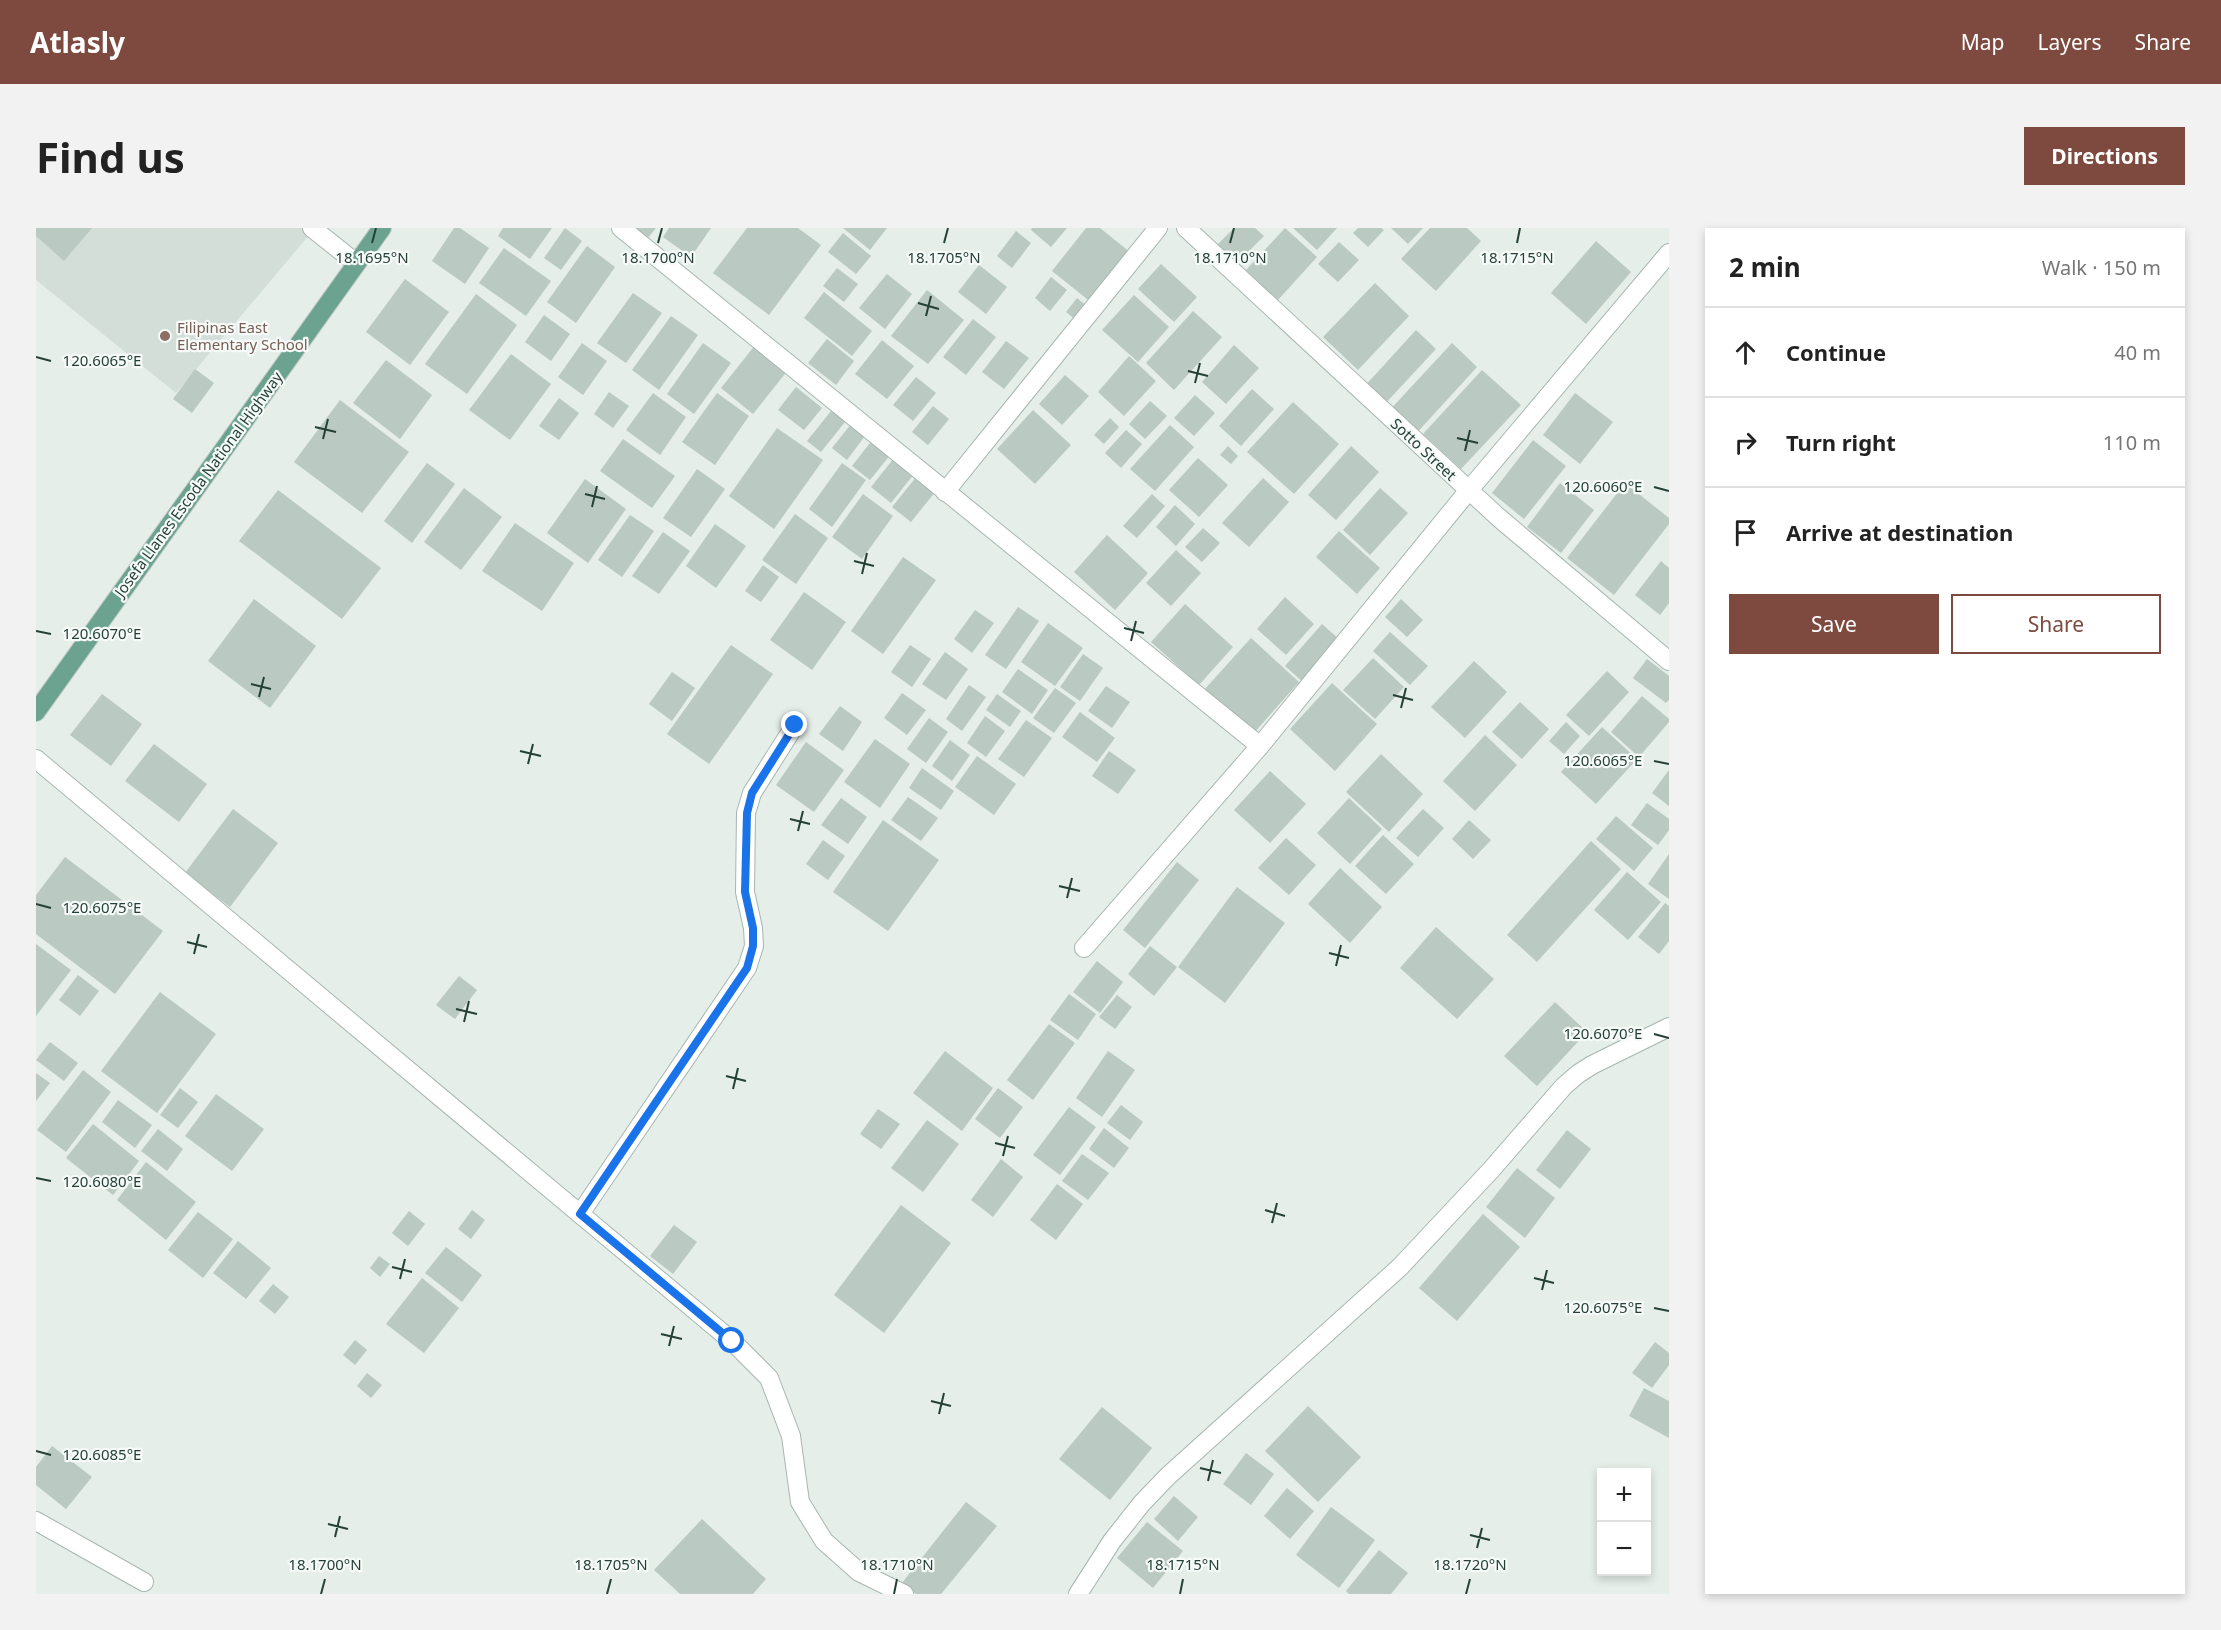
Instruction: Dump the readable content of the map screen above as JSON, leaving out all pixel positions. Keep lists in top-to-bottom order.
{
  "streets": {
    "main road": ["Josefa Llanes Escoda National Highway"],
    "street": ["Sotto Street"]
  },
  "places": ["Filipinas East Elementary School"],
  "page": {
    "header": "Atlasly",
    "nav": ["Map", "Layers", "Share"],
    "buttons": [
      "Directions",
      ["Save", "Share"]
    ],
    "title": "Find us",
    "heading": ["2 min", "Walk · 150 m"],
    "list": [
      ["Continue", "40 m"],
      ["Turn right", "110 m"],
      "Arrive at destination"
    ],
    "map_buttons": ["+", "−"]
  },
  "coordinates": [
    "18.1695°N",
    "18.1700°N",
    "18.1705°N",
    "18.1710°N",
    "18.1715°N",
    "120.6065°E",
    "120.6060°E",
    "120.6070°E",
    "120.6075°E",
    "120.6080°E",
    "120.6085°E",
    "18.1720°N"
  ]
}
